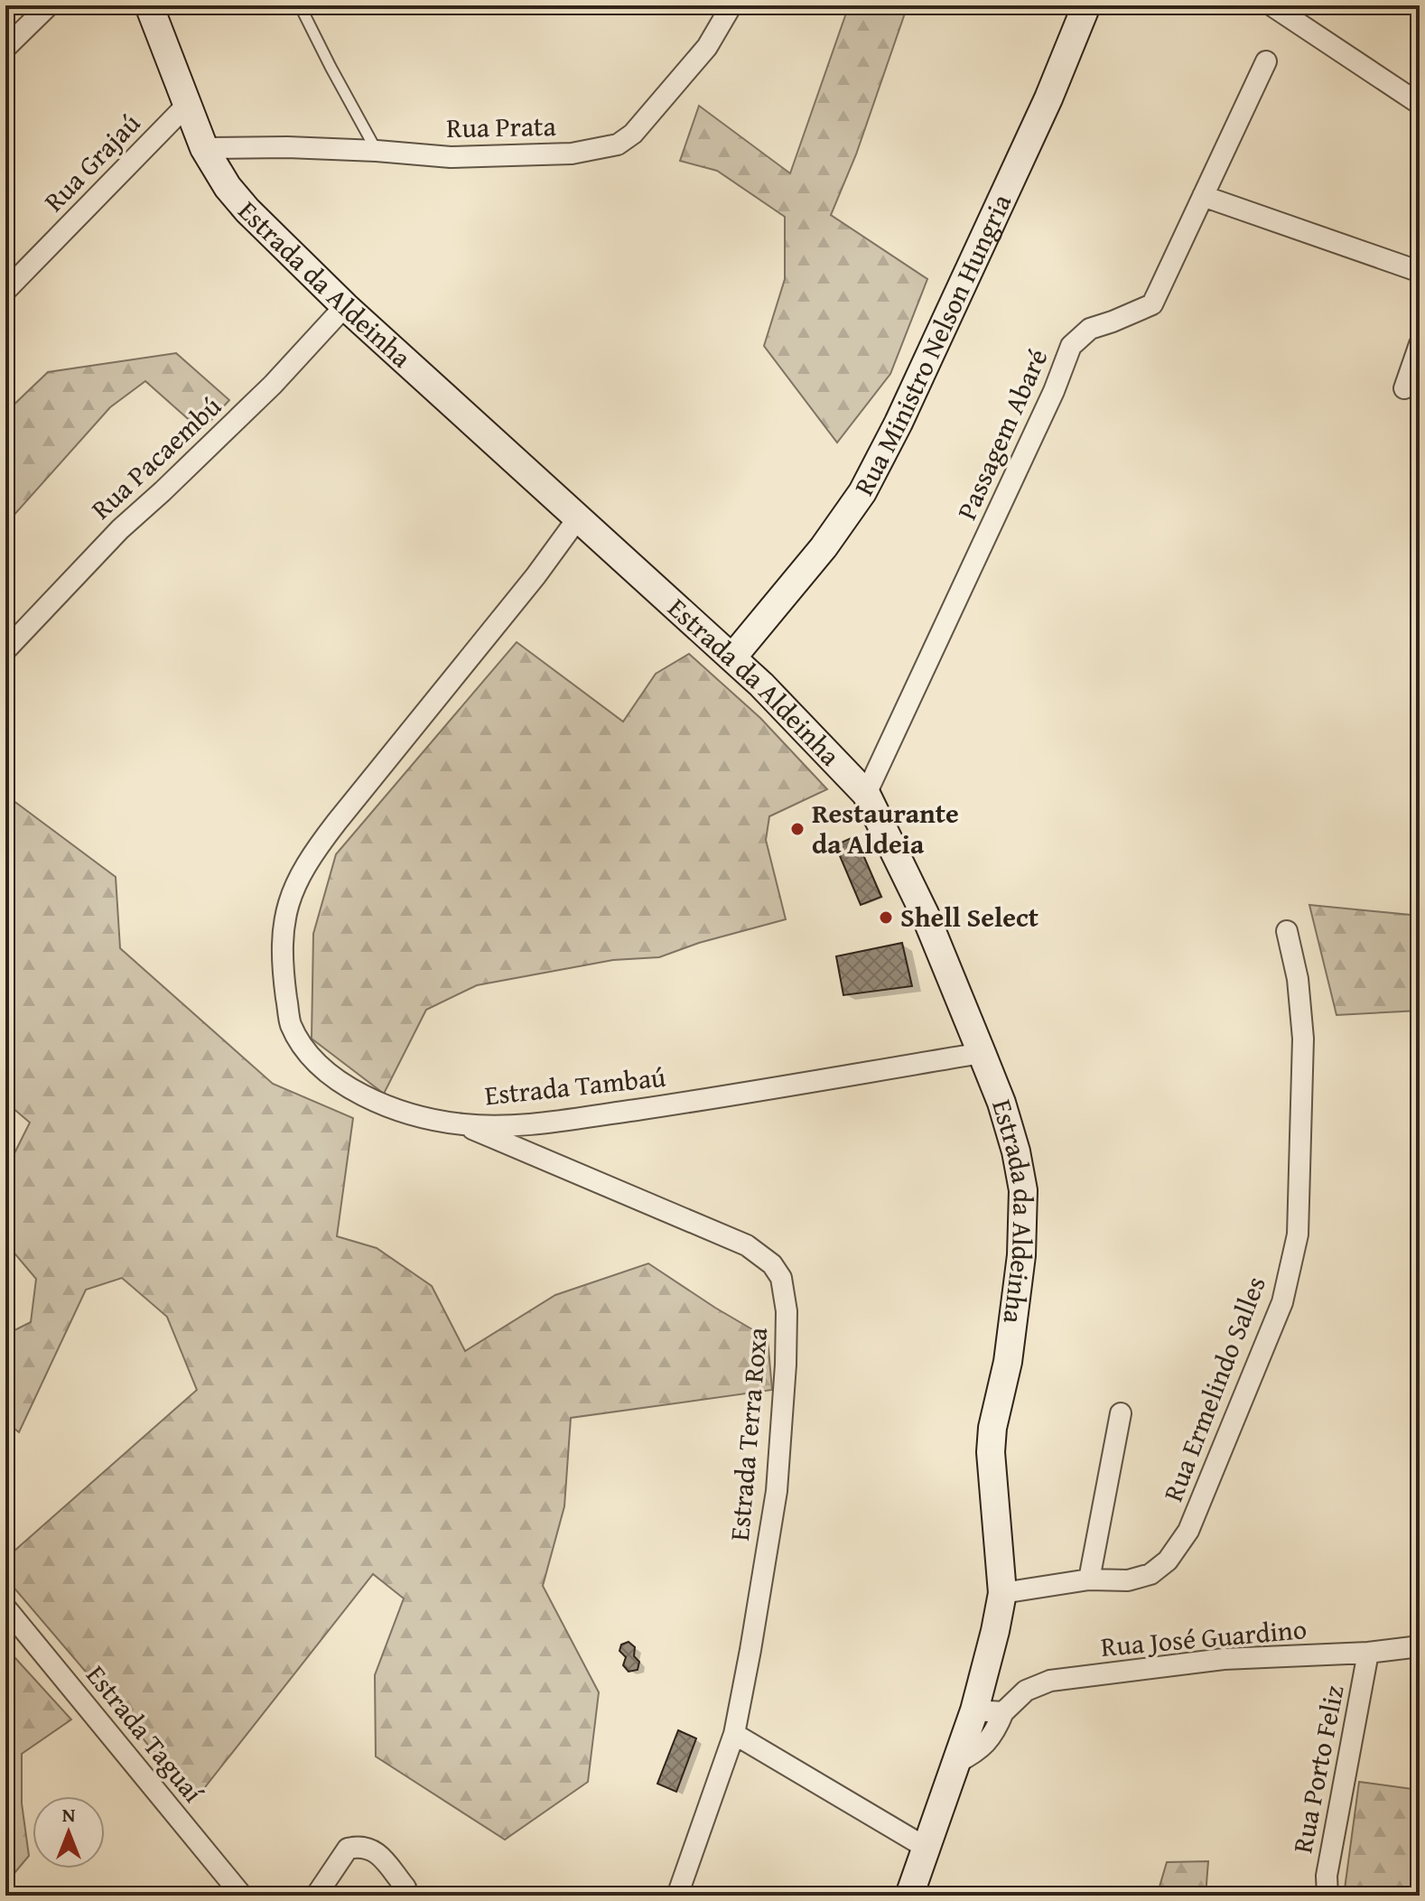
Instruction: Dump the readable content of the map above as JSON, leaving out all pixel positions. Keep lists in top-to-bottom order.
{
  "streets": {
    "street": [
      "Rua Prata",
      "Rua Grajaú",
      "Estrada da Aldeinha",
      "Rua Ministro Nelson Hungria",
      "Passagem Abaré",
      "Rua Pacaembú",
      "Estrada Tambaú",
      "Rua Ermelindo Salles",
      "Estrada Terra Roxa",
      "Rua José Guardino",
      "Estrada Taguaí",
      "Rua Porto Feliz"
    ]
  },
  "crossings": [
    ["Rua Prata", "Estrada da Aldeinha"],
    ["Rua Grajaú", "Estrada da Aldeinha"],
    ["Estrada da Aldeinha", "Rua Ministro Nelson Hungria"],
    ["Estrada da Aldeinha", "Passagem Abaré"],
    ["Estrada da Aldeinha", "Rua Pacaembú"],
    ["Estrada da Aldeinha", "Estrada Tambaú"],
    ["Estrada da Aldeinha", "Rua Ermelindo Salles"],
    ["Estrada da Aldeinha", "Rua José Guardino"],
    ["Estrada Tambaú", "Estrada Terra Roxa"],
    ["Rua José Guardino", "Rua Porto Feliz"]
  ],
  "places": ["Restaurante da Aldeia", "Shell Select"],
  "north": "top"
}
